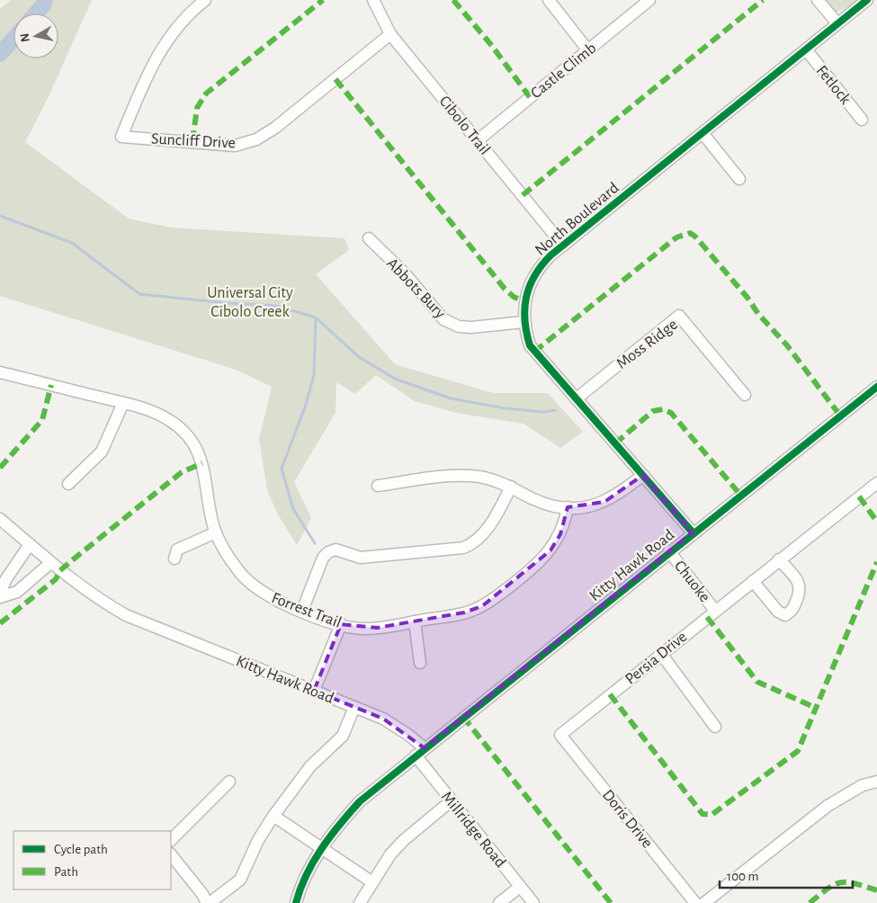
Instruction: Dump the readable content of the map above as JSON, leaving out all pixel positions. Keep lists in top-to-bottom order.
{
  "streets": {
    "street": [
      "Castle Climb",
      "Fetlock",
      "Cibolo Trail",
      "Suncliff Drive",
      "North Boulevard",
      "Abbots Bury",
      "Moss Ridge",
      "Kitty Hawk Road",
      "Chuoke",
      "Forrest Trail",
      "Persia Drive",
      "Doris Drive",
      "Millridge Road"
    ]
  },
  "crossings": [
    ["Castle Climb", "Cibolo Trail"],
    ["Fetlock", "North Boulevard"],
    ["Cibolo Trail", "Suncliff Drive"],
    ["Cibolo Trail", "North Boulevard"],
    ["North Boulevard", "Abbots Bury"],
    ["North Boulevard", "Moss Ridge"],
    ["North Boulevard", "Kitty Hawk Road"],
    ["Kitty Hawk Road", "Chuoke"],
    ["Kitty Hawk Road", "Millridge Road"],
    ["Chuoke", "Persia Drive"],
    ["Persia Drive", "Doris Drive"]
  ],
  "parks": ["Universal City Cibolo Creek"],
  "legend": ["Cycle path", "Path"],
  "scale_bar": "100 m",
  "north": "left"
}
